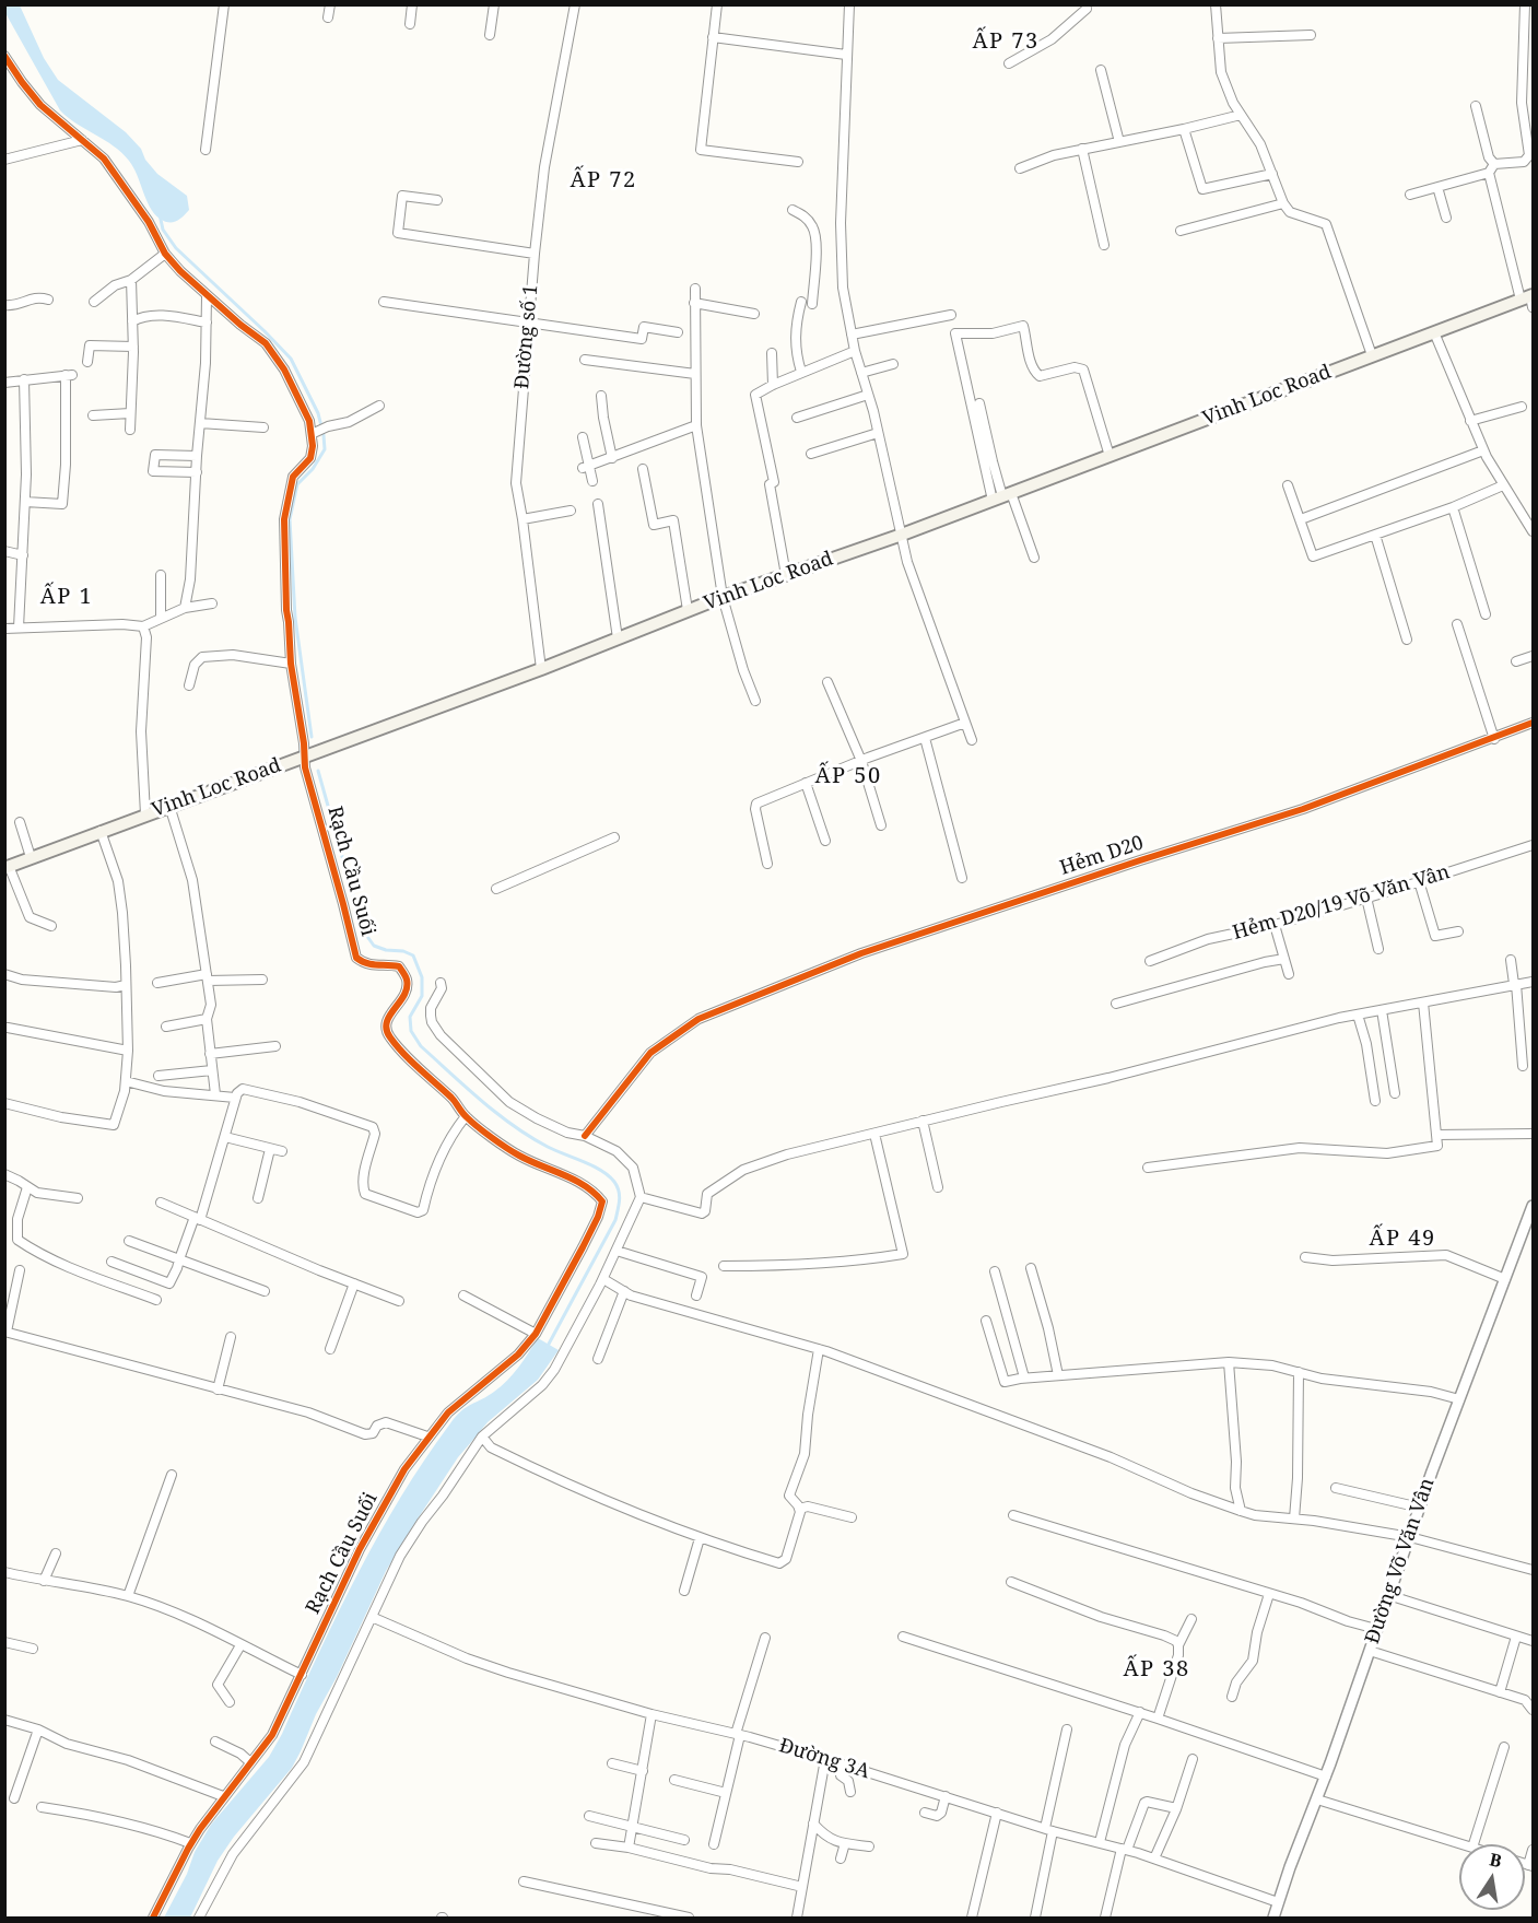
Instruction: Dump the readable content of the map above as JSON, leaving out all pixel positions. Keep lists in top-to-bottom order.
{
  "streets": {
    "main road": ["Vinh Loc Road"],
    "street": [
      "Đường số 1",
      "Hẻm D20",
      "Rạch Cầu Suối",
      "Hẻm D20/19 Võ Văn Vân",
      "Đường Võ Văn Vân",
      "Đường 3A"
    ]
  },
  "crossings": [
    ["Đường số 1", "Vinh Loc Road"],
    ["Vinh Loc Road", "Rạch Cầu Suối"],
    ["Đường Võ Văn Vân", "Đường 3A"]
  ],
  "districts": [
    "ẤP 73",
    "ẤP 72",
    "ẤP 1",
    "ẤP 50",
    "ẤP 49",
    "ẤP 38"
  ],
  "north": "top"
}
